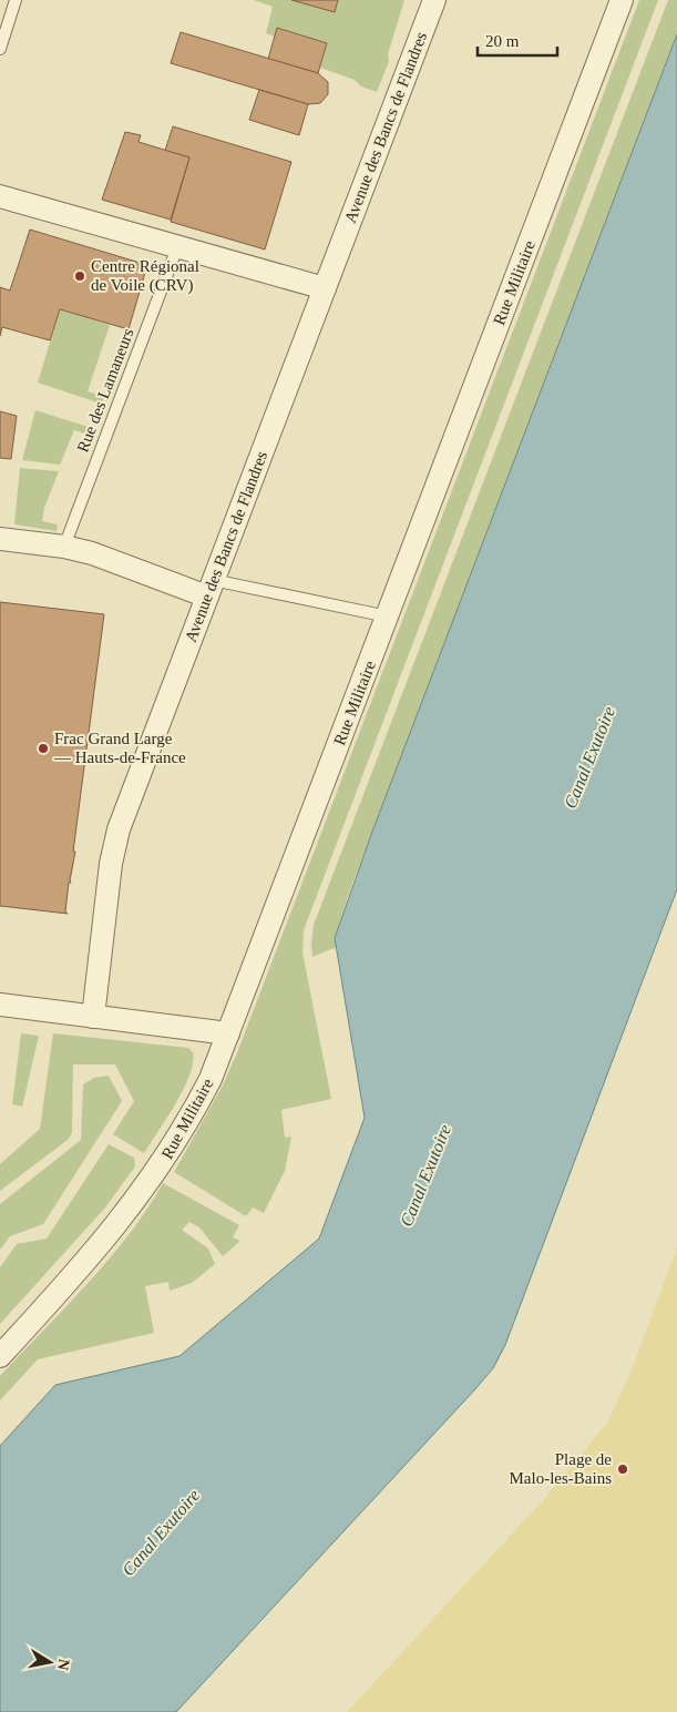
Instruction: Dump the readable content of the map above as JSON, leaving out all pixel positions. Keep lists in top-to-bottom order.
{
  "streets": {
    "street": ["Avenue des Bancs de Flandres", "Rue Militaire"],
    "lane": ["Rue des Lamaneurs"]
  },
  "water": ["Canal Exutoire"],
  "places": ["Centre Régional de Voile (CRV)", "Frac Grand Large — Hauts-de-France", "Plage de Malo-les-Bains"],
  "scale_bar": "20 m",
  "north": "right"
}
